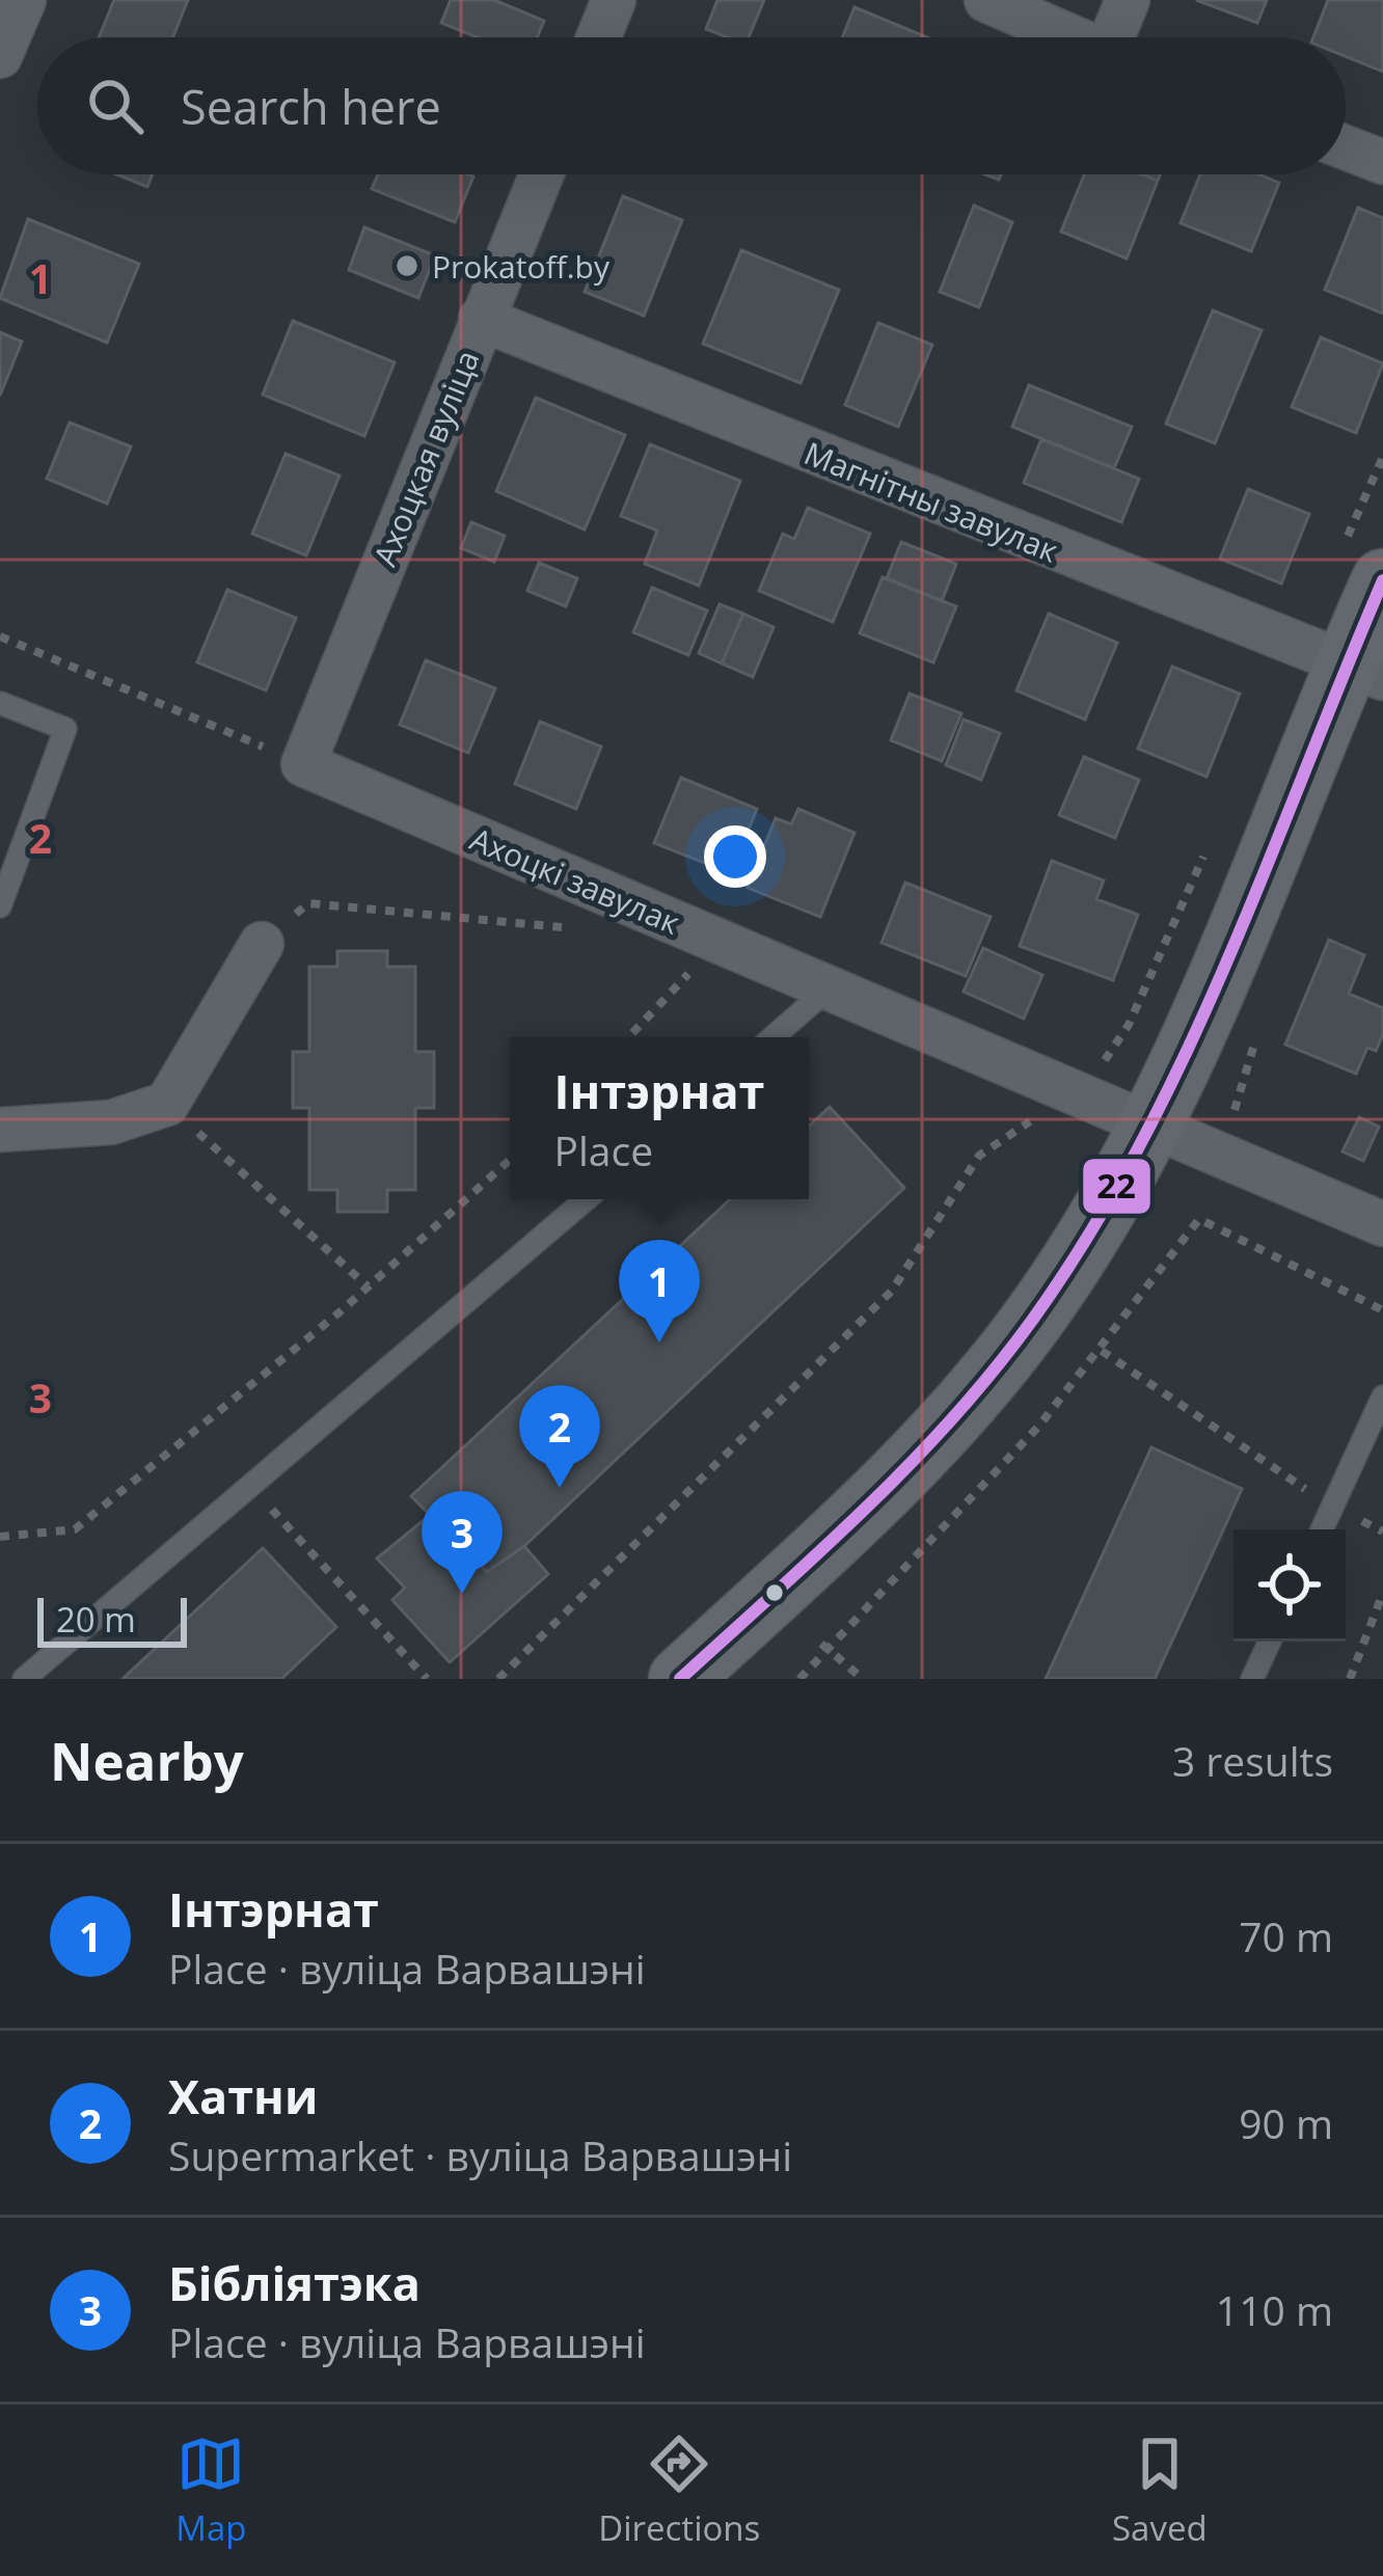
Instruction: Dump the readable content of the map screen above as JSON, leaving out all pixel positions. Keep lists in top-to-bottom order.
{
  "streets": {
    "street": ["Ахоцкая вуліца", "Магнітны завулак", "Ахоцкі завулак"]
  },
  "crossings": [
    ["Ахоцкая вуліца", "Магнітны завулак"],
    ["Ахоцкая вуліца", "Ахоцкі завулак"]
  ],
  "places": ["Prokatoff.by"],
  "lines": ["transit line 22"],
  "scale_bar": "20 m",
  "page": {
    "search": "Search here",
    "popup": ["Інтэрнат", "Place"],
    "pins": ["1", "2", "3"],
    "scale": "20 m",
    "heading": ["Nearby", "3 results"],
    "list": [
      {
        "mark": "1",
        "name": "Інтэрнат",
        "note": "Place · вуліца Варвашэні",
        "value": "70 m"
      },
      {
        "mark": "2",
        "name": "Хатни",
        "note": "Supermarket · вуліца Варвашэні",
        "value": "90 m"
      },
      {
        "mark": "3",
        "name": "Бібліятэка",
        "note": "Place · вуліца Варвашэні",
        "value": "110 m"
      }
    ],
    "nav": ["Map", "Directions", "Saved"]
  },
  "grid": {
    "rows": ["1", "2", "3"]
  }
}
